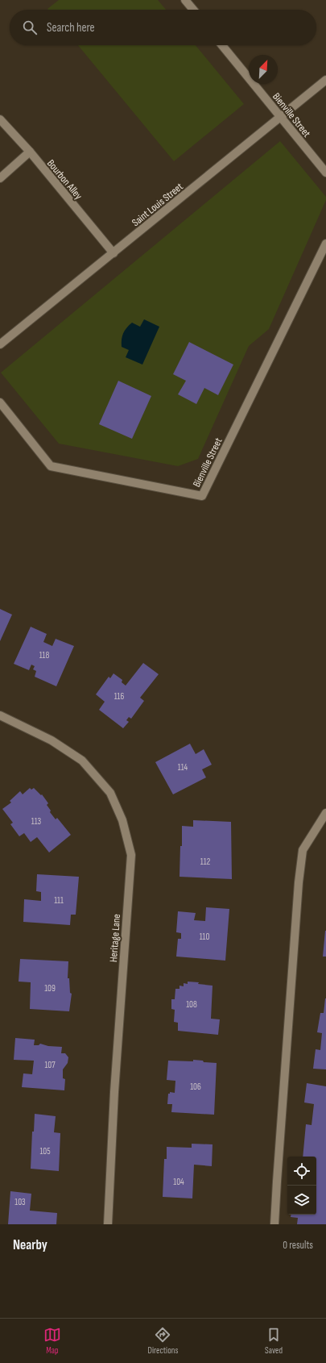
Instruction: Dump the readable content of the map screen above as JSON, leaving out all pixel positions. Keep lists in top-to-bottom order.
{
  "streets": {
    "street": [
      "Bienville Street",
      "Bourbon Alley",
      "Saint Louis Street",
      "Heritage Lane"
    ]
  },
  "crossings": [
    ["Bienville Street", "Saint Louis Street"],
    ["Bourbon Alley", "Saint Louis Street"]
  ],
  "house_numbers": [
    "118",
    "116",
    "114",
    "113",
    "112",
    "111",
    "110",
    "109",
    "108",
    "107",
    "106",
    "105",
    "104",
    "103"
  ],
  "north": "top right",
  "page": {
    "search": "Search here",
    "heading": ["Nearby", "0 results"],
    "nav": ["Map", "Directions", "Saved"]
  }
}
